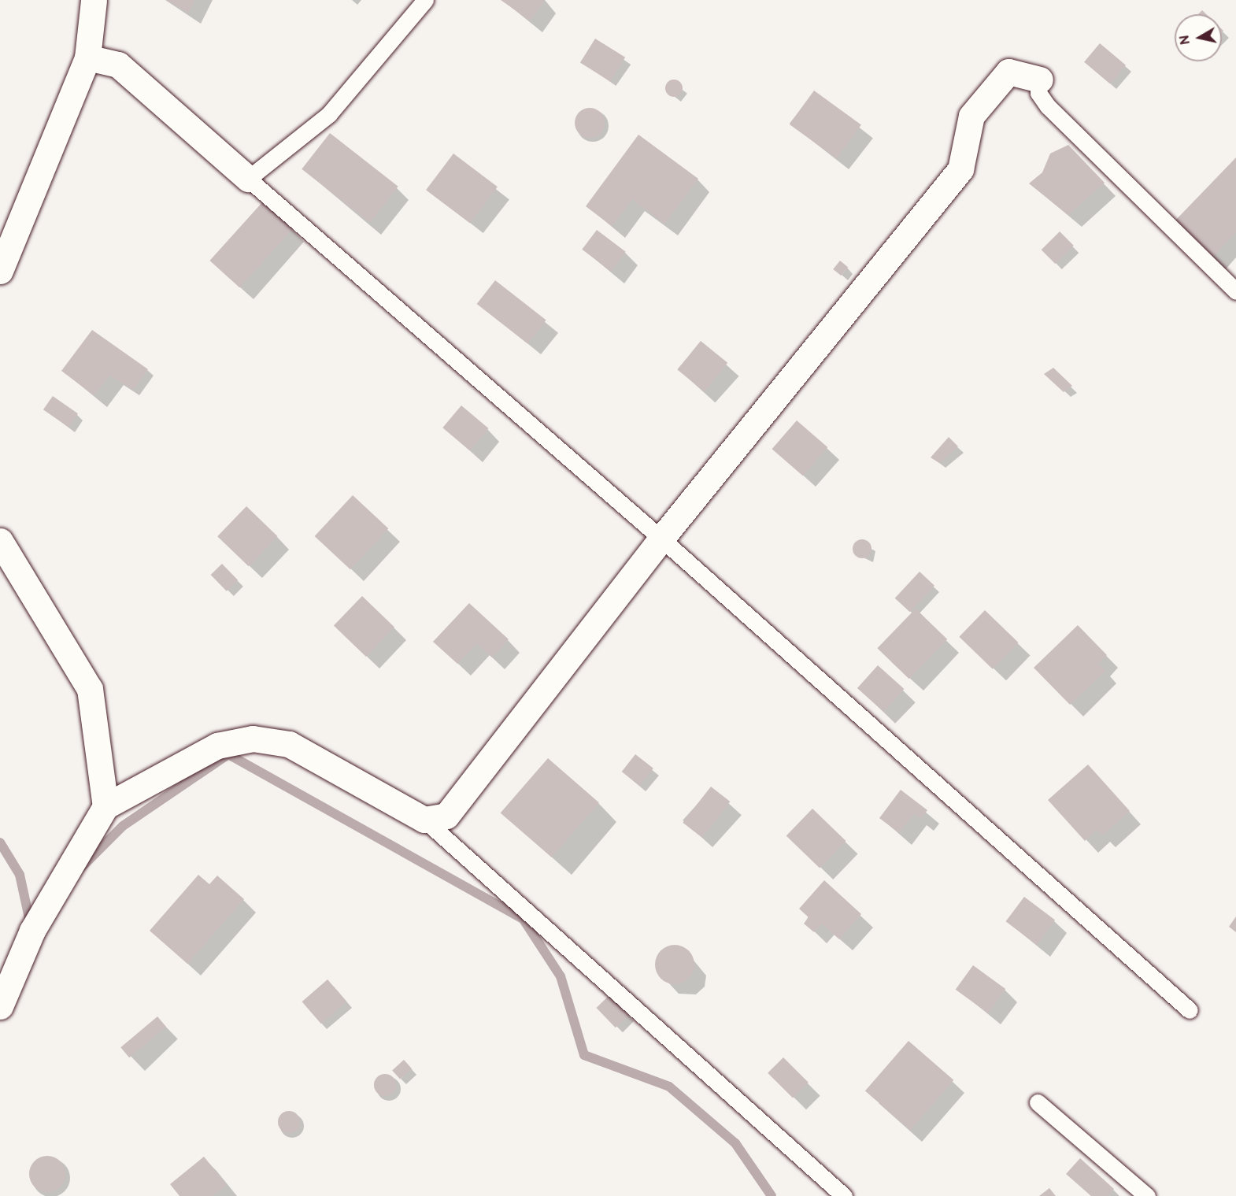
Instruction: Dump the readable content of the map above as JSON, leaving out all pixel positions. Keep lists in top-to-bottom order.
{
  "north": "left"
}
